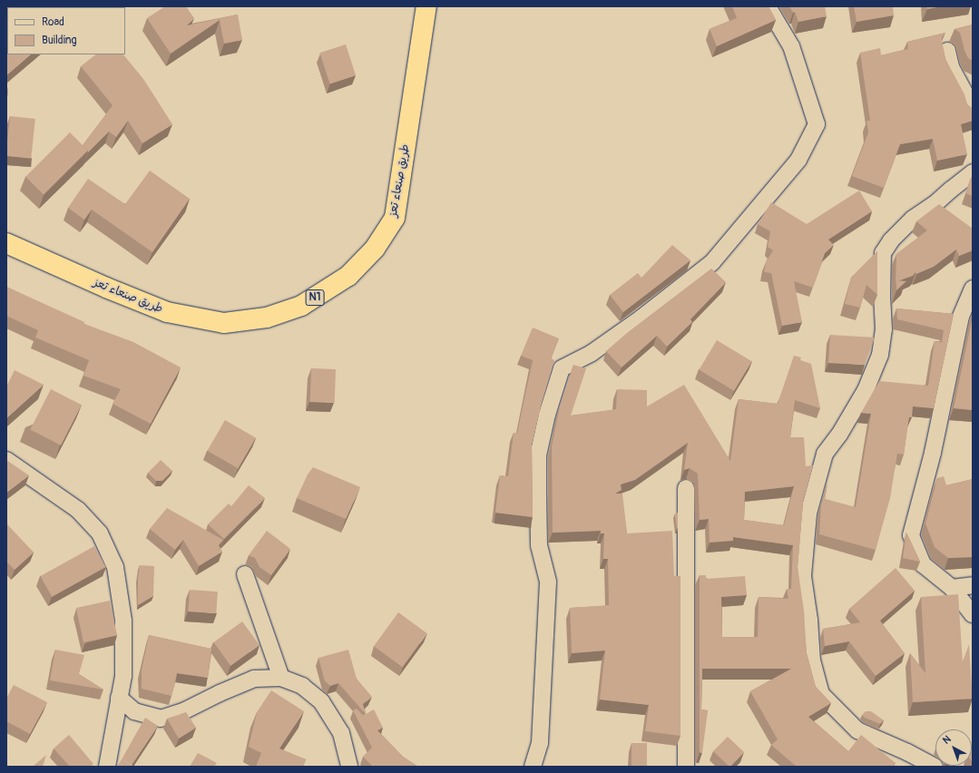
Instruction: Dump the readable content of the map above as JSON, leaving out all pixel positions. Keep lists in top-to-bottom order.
{
  "streets": {
    "highway": ["طريق صنعاء تعز", "N1"]
  },
  "legend": ["Road", "Building"],
  "north": "top left"
}
